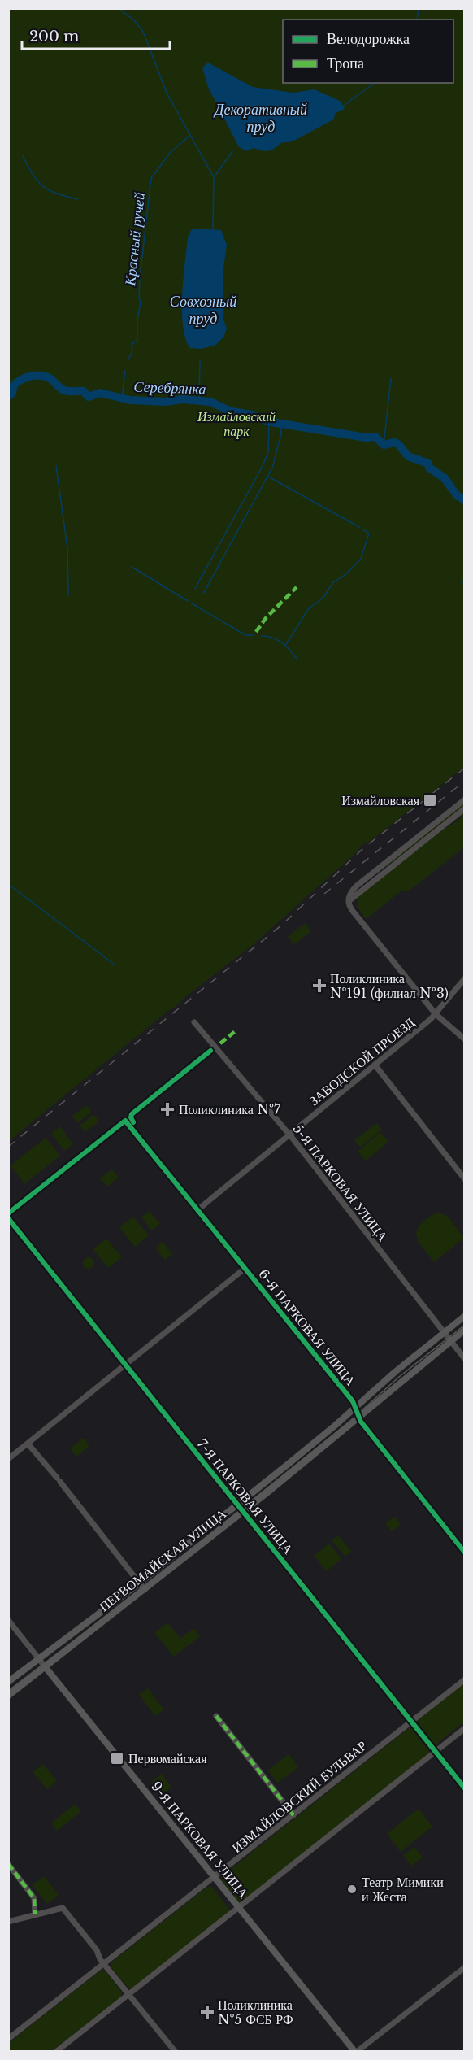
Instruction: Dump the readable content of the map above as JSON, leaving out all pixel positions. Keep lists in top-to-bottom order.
{
  "streets": {
    "main road": ["ПЕРВОМАЙСКАЯ УЛИЦА", "9-Я ПАРКОВАЯ УЛИЦА"],
    "street": [
      "ЗАВОДСКОЙ ПРОЕЗД",
      "5-Я ПАРКОВАЯ УЛИЦА",
      "6-Я ПАРКОВАЯ УЛИЦА",
      "7-Я ПАРКОВАЯ УЛИЦА",
      "ИЗМАЙЛОВСКИЙ БУЛЬВАР"
    ]
  },
  "crossings": [
    ["ЗАВОДСКОЙ ПРОЕЗД", "5-Я ПАРКОВАЯ УЛИЦА"],
    ["ЗАВОДСКОЙ ПРОЕЗД", "6-Я ПАРКОВАЯ УЛИЦА"],
    ["5-Я ПАРКОВАЯ УЛИЦА", "ПЕРВОМАЙСКАЯ УЛИЦА"],
    ["6-Я ПАРКОВАЯ УЛИЦА", "ПЕРВОМАЙСКАЯ УЛИЦА"],
    ["7-Я ПАРКОВАЯ УЛИЦА", "ПЕРВОМАЙСКАЯ УЛИЦА"],
    ["7-Я ПАРКОВАЯ УЛИЦА", "ИЗМАЙЛОВСКИЙ БУЛЬВАР"],
    ["ПЕРВОМАЙСКАЯ УЛИЦА", "9-Я ПАРКОВАЯ УЛИЦА"],
    ["ИЗМАЙЛОВСКИЙ БУЛЬВАР", "9-Я ПАРКОВАЯ УЛИЦА"]
  ],
  "water": [
    "Декоративный пруд",
    "Красный ручей",
    "Совхозный пруд",
    "Серебрянка"
  ],
  "parks": ["Измайловский парк"],
  "places": {
    "transit": ["Измайловская", "Первомайская"],
    "health": ["Поликлиника №191 (филиал №3)", "Поликлиника №7", "Поликлиника №5 ФСБ РФ"],
    "other": ["Театр Мимики и Жеста"]
  },
  "legend": ["Велодорожка", "Тропа"],
  "scale_bar": "200 m"
}
